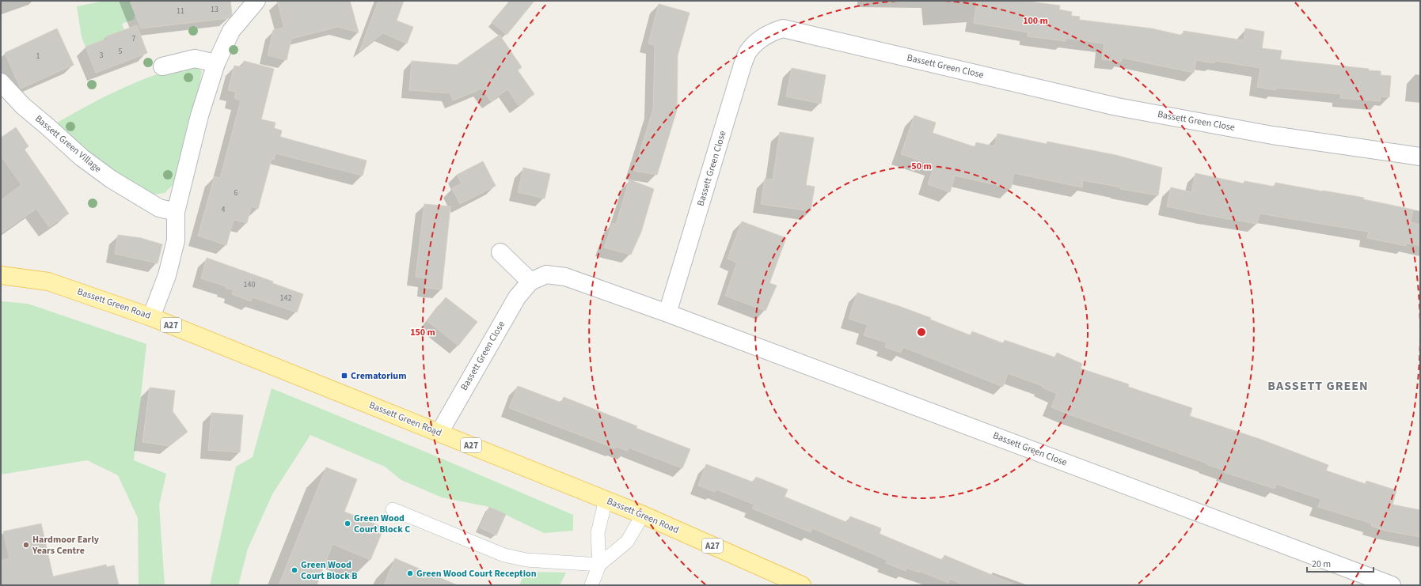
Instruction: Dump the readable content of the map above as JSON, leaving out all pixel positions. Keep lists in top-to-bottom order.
{
  "streets": {
    "main road": ["Bassett Green Road", "A27"],
    "street": ["Bassett Green Close", "Bassett Green Village"]
  },
  "crossings": [
    ["Bassett Green Close", "Bassett Green Road"]
  ],
  "districts": ["BASSETT GREEN"],
  "places": {
    "transit": ["Crematorium"],
    "other": [
      "Green Wood Court Block C",
      "Hardmoor Early Years Centre",
      "Green Wood Court Block B",
      "Green Wood Court Reception"
    ]
  },
  "house_numbers": [
    "13",
    "11",
    "7",
    "5",
    "3",
    "1",
    "6",
    "4",
    "140",
    "142"
  ],
  "scale_bar": "20 m",
  "rings": ["100 m", "50 m", "150 m"]
}
